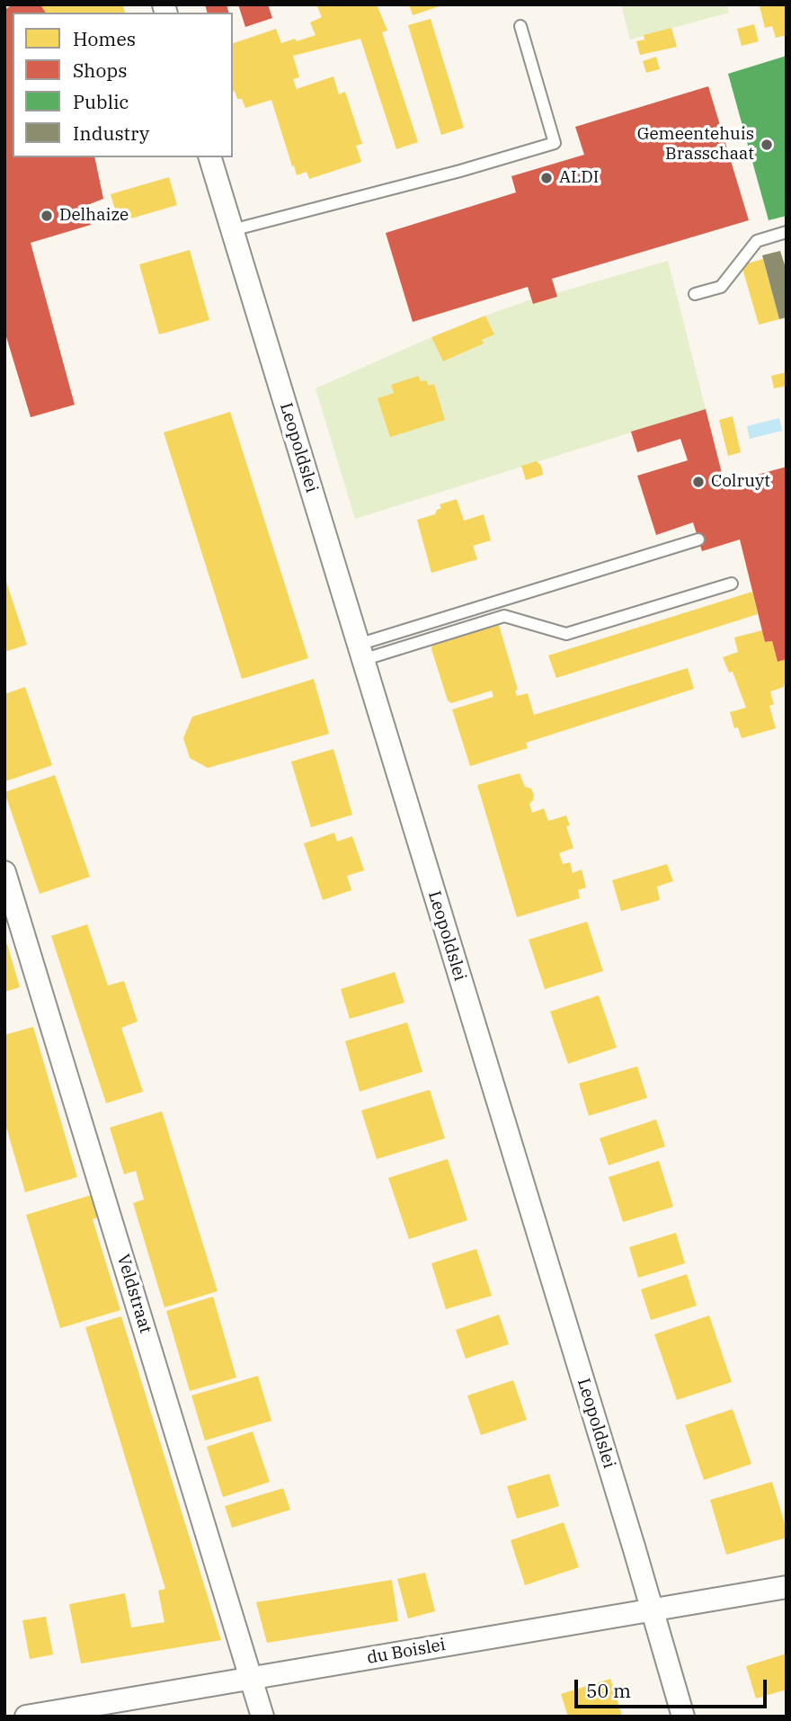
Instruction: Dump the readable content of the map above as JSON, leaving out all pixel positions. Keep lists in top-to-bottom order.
{
  "streets": {
    "street": ["Leopoldslei", "Veldstraat", "du Boislei"]
  },
  "crossings": [
    ["Leopoldslei", "du Boislei"],
    ["Veldstraat", "du Boislei"]
  ],
  "places": [
    "Gemeentehuis Brasschaat",
    "ALDI",
    "Delhaize",
    "Colruyt"
  ],
  "legend": [
    "Homes",
    "Shops",
    "Public",
    "Industry"
  ],
  "scale_bar": "50 m"
}
